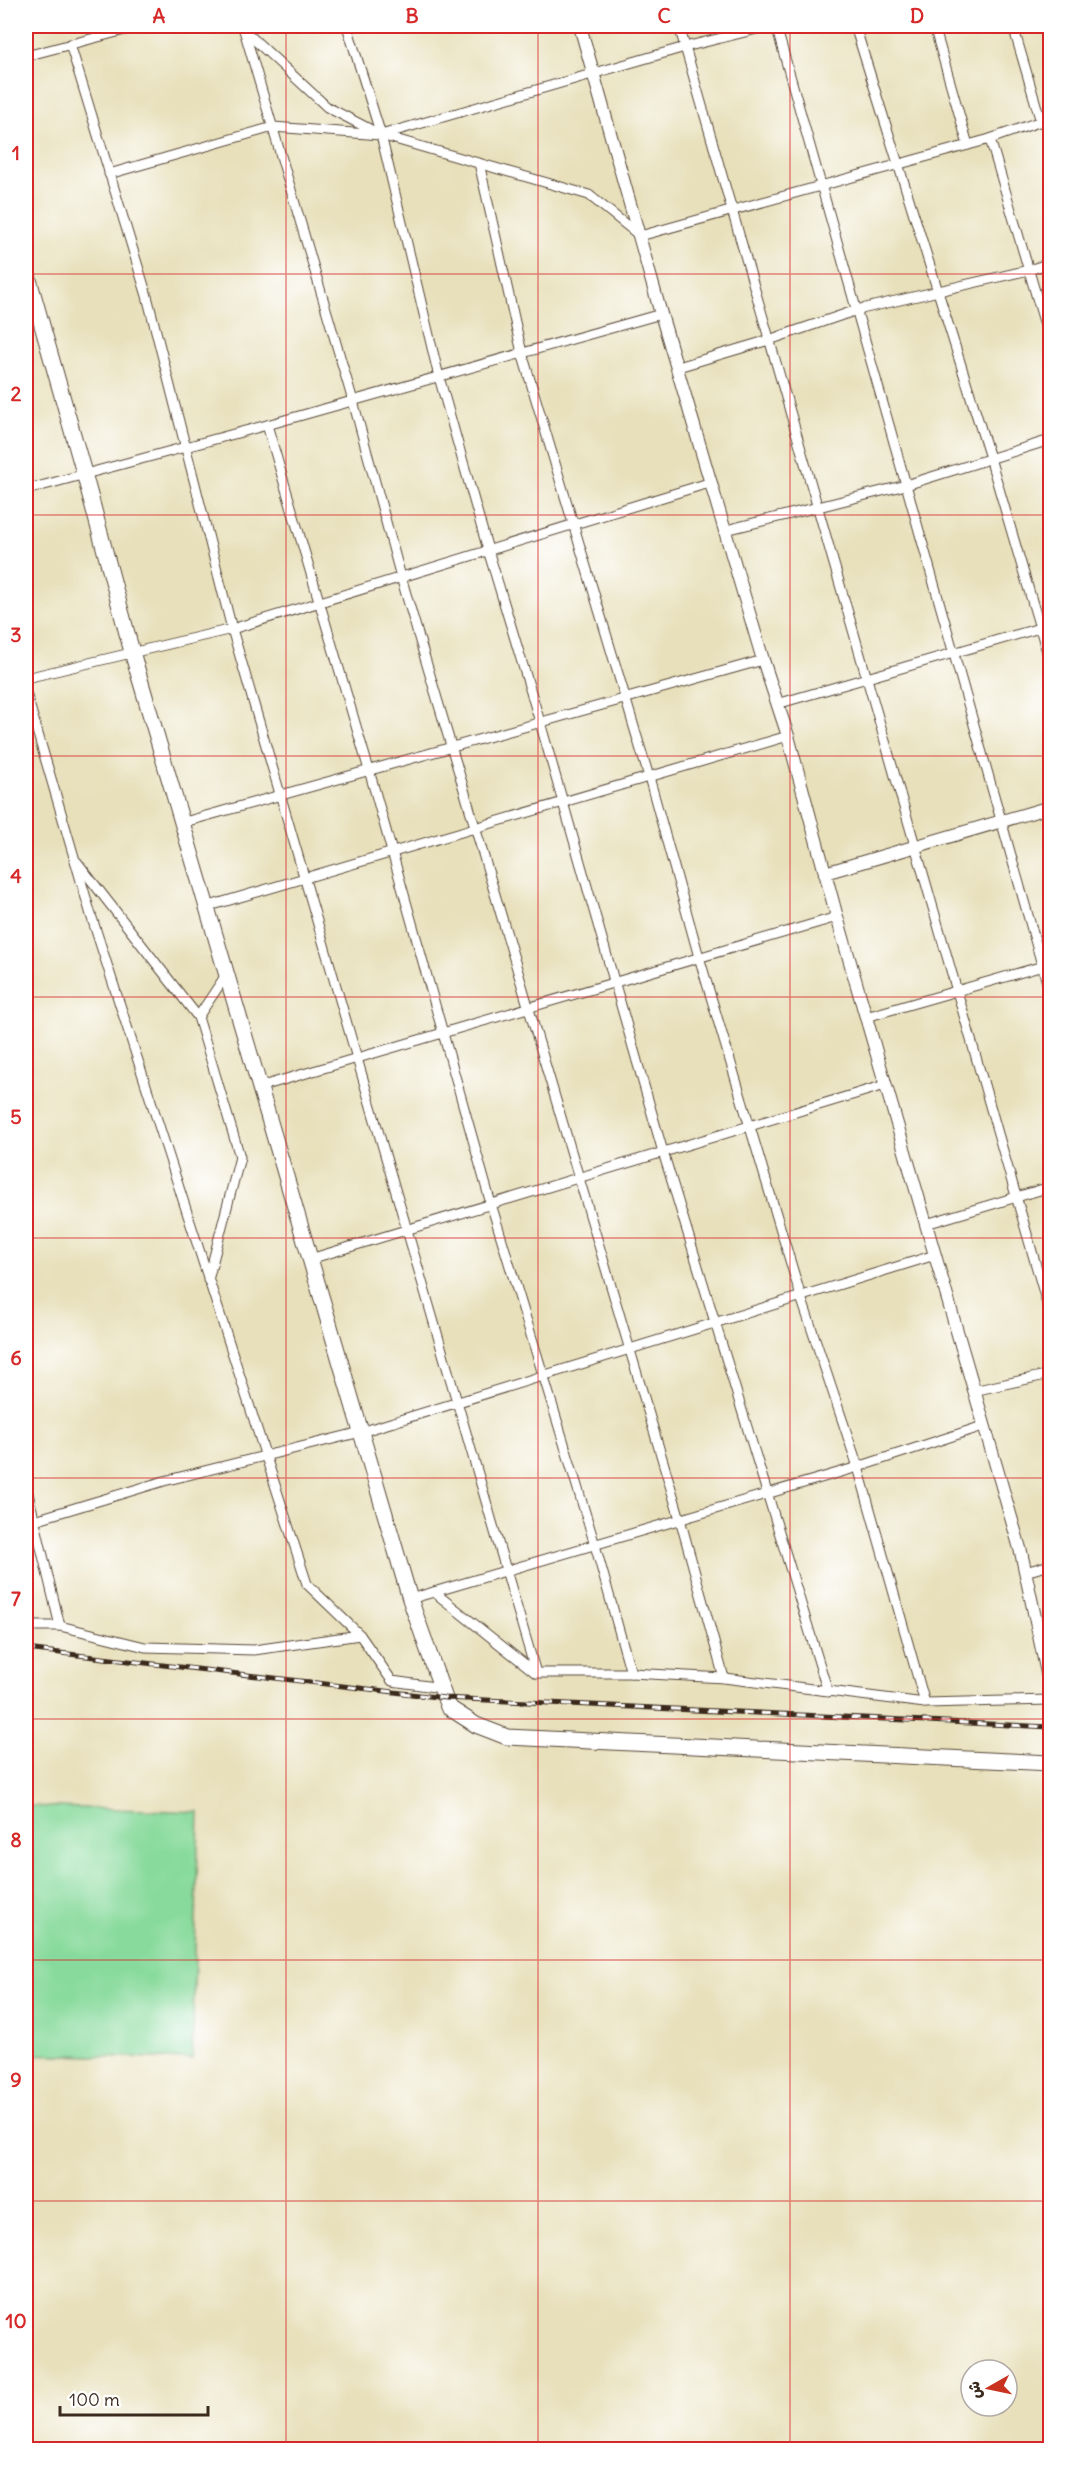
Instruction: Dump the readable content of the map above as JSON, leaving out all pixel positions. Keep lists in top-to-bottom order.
{
  "scale_bar": "100 m",
  "north": "left",
  "grid": {
    "columns": [
      "A",
      "B",
      "C",
      "D"
    ],
    "rows": [
      "1",
      "2",
      "3",
      "4",
      "5",
      "6",
      "7",
      "8",
      "9",
      "10"
    ]
  }
}
